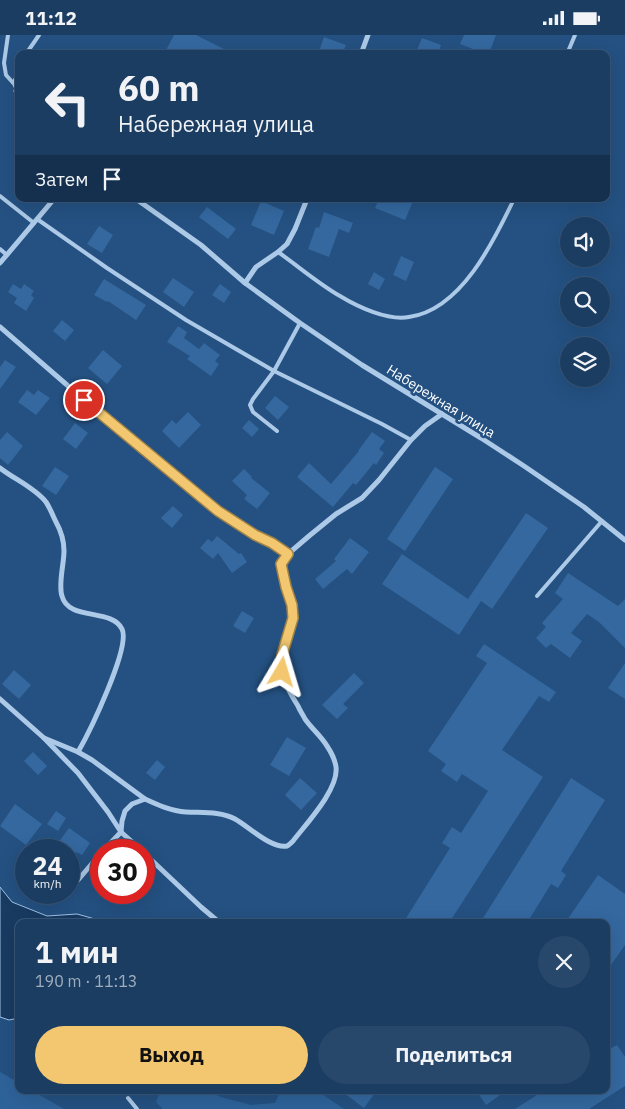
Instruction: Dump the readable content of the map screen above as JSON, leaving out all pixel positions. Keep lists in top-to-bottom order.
{
  "streets": {
    "street": ["Набережная улица"]
  },
  "page": {
    "status": "11:12",
    "turn": ["60 m", "Набережная улица"],
    "then": "Затем",
    "speed": "24 km/h",
    "limit": "30",
    "heading": ["1 мин", "190 m · 11:13"],
    "buttons": ["Выход", "Поделиться"]
  }
}
